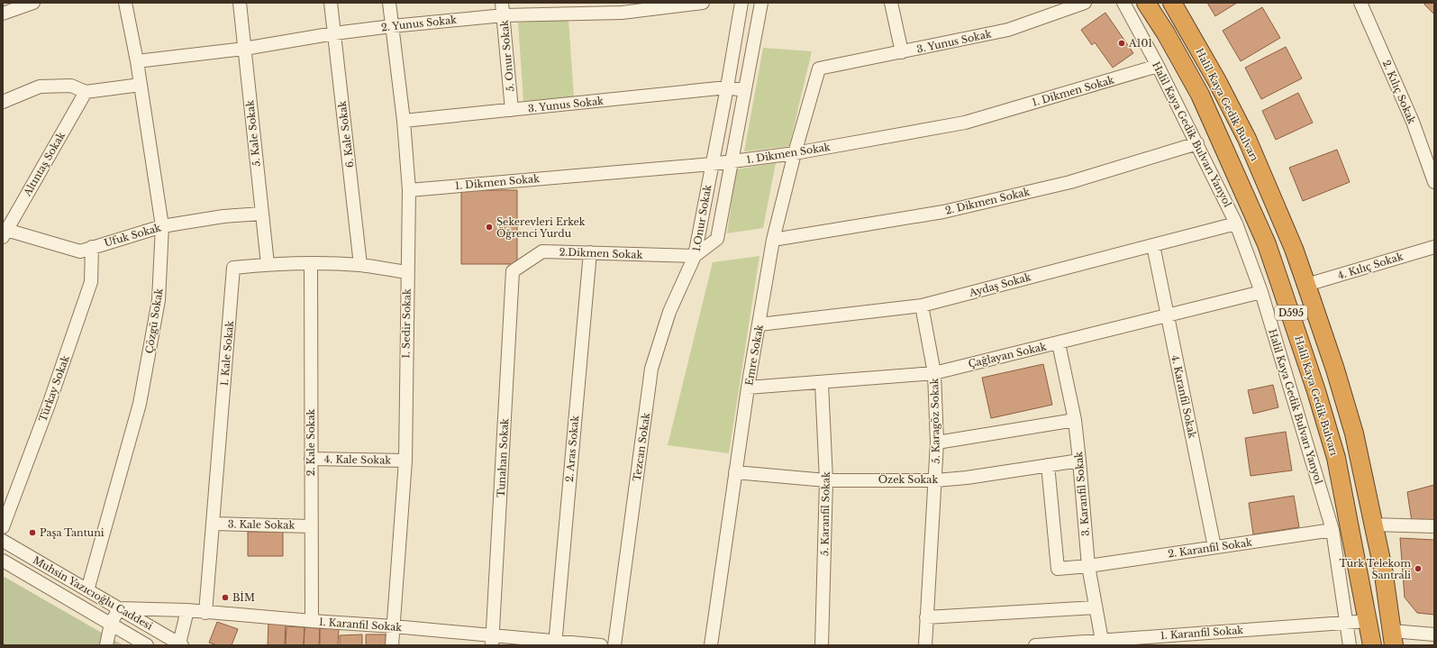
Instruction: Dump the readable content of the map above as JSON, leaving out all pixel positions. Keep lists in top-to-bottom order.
{
  "streets": {
    "highway": ["Halil Kaya Gedik Bulvarı", "D595"],
    "street": [
      "2. Yunus Sokak",
      "3. Yunus Sokak",
      "5. Onur Sokak",
      "1. Dikmen Sokak",
      "2. Kılıç Sokak",
      "5. Kale Sokak",
      "6. Kale Sokak",
      "Halil Kaya Gedik Bulvarı Yanyol",
      "Altıntaş Sokak",
      "2. Dikmen Sokak",
      "1.Onur Sokak",
      "Ufuk Sokak",
      "2.Dikmen Sokak",
      "4. Kılıç Sokak",
      "Aydaş Sokak",
      "Çözgü Sokak",
      "1. Sedir Sokak",
      "1. Kale Sokak",
      "Emre Sokak",
      "Çağlayan Sokak",
      "Türkay Sokak",
      "4. Karanfil Sokak",
      "5. Karagöz Sokak",
      "2. Kale Sokak",
      "Tezcan Sokak",
      "2. Aras Sokak",
      "Tunahan Sokak",
      "4. Kale Sokak",
      "Özek Sokak",
      "3. Karanfil Sokak",
      "5. Karanfil Sokak",
      "3. Kale Sokak",
      "2. Karanfil Sokak",
      "Muhsin Yazıcıoğlu Caddesi",
      "1. Karanfil Sokak"
    ]
  },
  "crossings": [
    ["2. Yunus Sokak", "5. Onur Sokak"],
    ["2. Yunus Sokak", "5. Kale Sokak"],
    ["2. Yunus Sokak", "6. Kale Sokak"],
    ["2. Yunus Sokak", "Çözgü Sokak"],
    ["2. Yunus Sokak", "1. Sedir Sokak"],
    ["3. Yunus Sokak", "5. Onur Sokak"],
    ["3. Yunus Sokak", "1.Onur Sokak"],
    ["3. Yunus Sokak", "1. Sedir Sokak"],
    ["3. Yunus Sokak", "Emre Sokak"],
    ["1. Dikmen Sokak", "Halil Kaya Gedik Bulvarı Yanyol"],
    ["1. Dikmen Sokak", "1.Onur Sokak"],
    ["1. Dikmen Sokak", "1. Sedir Sokak"],
    ["1. Dikmen Sokak", "Emre Sokak"],
    ["Halil Kaya Gedik Bulvarı", "4. Kılıç Sokak"],
    ["Halil Kaya Gedik Bulvarı", "1. Karanfil Sokak"],
    ["5. Kale Sokak", "Ufuk Sokak"],
    ["5. Kale Sokak", "1. Kale Sokak"],
    ["6. Kale Sokak", "1. Kale Sokak"],
    ["Halil Kaya Gedik Bulvarı Yanyol", "2. Dikmen Sokak"],
    ["Halil Kaya Gedik Bulvarı Yanyol", "Aydaş Sokak"],
    ["Halil Kaya Gedik Bulvarı Yanyol", "Çağlayan Sokak"],
    ["Halil Kaya Gedik Bulvarı Yanyol", "2. Karanfil Sokak"],
    ["Halil Kaya Gedik Bulvarı Yanyol", "1. Karanfil Sokak"],
    ["Altıntaş Sokak", "Ufuk Sokak"],
    ["2. Dikmen Sokak", "Emre Sokak"],
    ["1.Onur Sokak", "2.Dikmen Sokak"],
    ["1.Onur Sokak", "Tezcan Sokak"],
    ["Ufuk Sokak", "Çözgü Sokak"],
    ["Ufuk Sokak", "Türkay Sokak"],
    ["2.Dikmen Sokak", "Tezcan Sokak"],
    ["2.Dikmen Sokak", "2. Aras Sokak"],
    ["2.Dikmen Sokak", "Tunahan Sokak"],
    ["Aydaş Sokak", "Emre Sokak"],
    ["Aydaş Sokak", "4. Karanfil Sokak"],
    ["Aydaş Sokak", "5. Karagöz Sokak"],
    ["Çözgü Sokak", "Muhsin Yazıcıoğlu Caddesi"],
    ["1. Sedir Sokak", "1. Kale Sokak"],
    ["1. Sedir Sokak", "4. Kale Sokak"],
    ["1. Sedir Sokak", "1. Karanfil Sokak"],
    ["1. Kale Sokak", "2. Kale Sokak"],
    ["1. Kale Sokak", "3. Kale Sokak"],
    ["1. Kale Sokak", "1. Karanfil Sokak"],
    ["Emre Sokak", "Çağlayan Sokak"],
    ["Emre Sokak", "Özek Sokak"],
    ["Çağlayan Sokak", "4. Karanfil Sokak"],
    ["Çağlayan Sokak", "5. Karagöz Sokak"],
    ["Çağlayan Sokak", "3. Karanfil Sokak"],
    ["Çağlayan Sokak", "5. Karanfil Sokak"],
    ["4. Karanfil Sokak", "2. Karanfil Sokak"],
    ["5. Karagöz Sokak", "Özek Sokak"],
    ["2. Kale Sokak", "4. Kale Sokak"],
    ["2. Kale Sokak", "3. Kale Sokak"],
    ["2. Kale Sokak", "1. Karanfil Sokak"],
    ["2. Aras Sokak", "1. Karanfil Sokak"],
    ["Tunahan Sokak", "1. Karanfil Sokak"],
    ["Özek Sokak", "3. Karanfil Sokak"],
    ["Özek Sokak", "5. Karanfil Sokak"],
    ["Özek Sokak", "2. Karanfil Sokak"],
    ["3. Karanfil Sokak", "2. Karanfil Sokak"],
    ["3. Karanfil Sokak", "1. Karanfil Sokak"],
    ["Muhsin Yazıcıoğlu Caddesi", "1. Karanfil Sokak"]
  ],
  "places": [
    "A101",
    "Şekerevleri Erkek Öğrenci Yurdu",
    "Paşa Tantuni",
    "Türk Telekom Santrali",
    "BİM"
  ]
}
